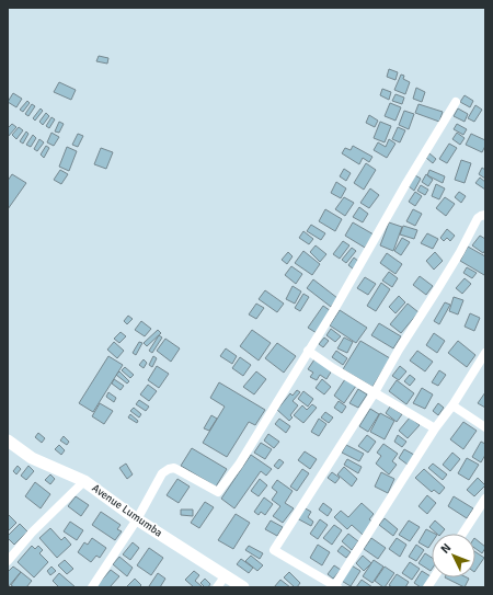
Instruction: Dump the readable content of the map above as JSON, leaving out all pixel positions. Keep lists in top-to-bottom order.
{
  "streets": {
    "main road": ["Avenue Lumumba"]
  },
  "north": "top left"
}
